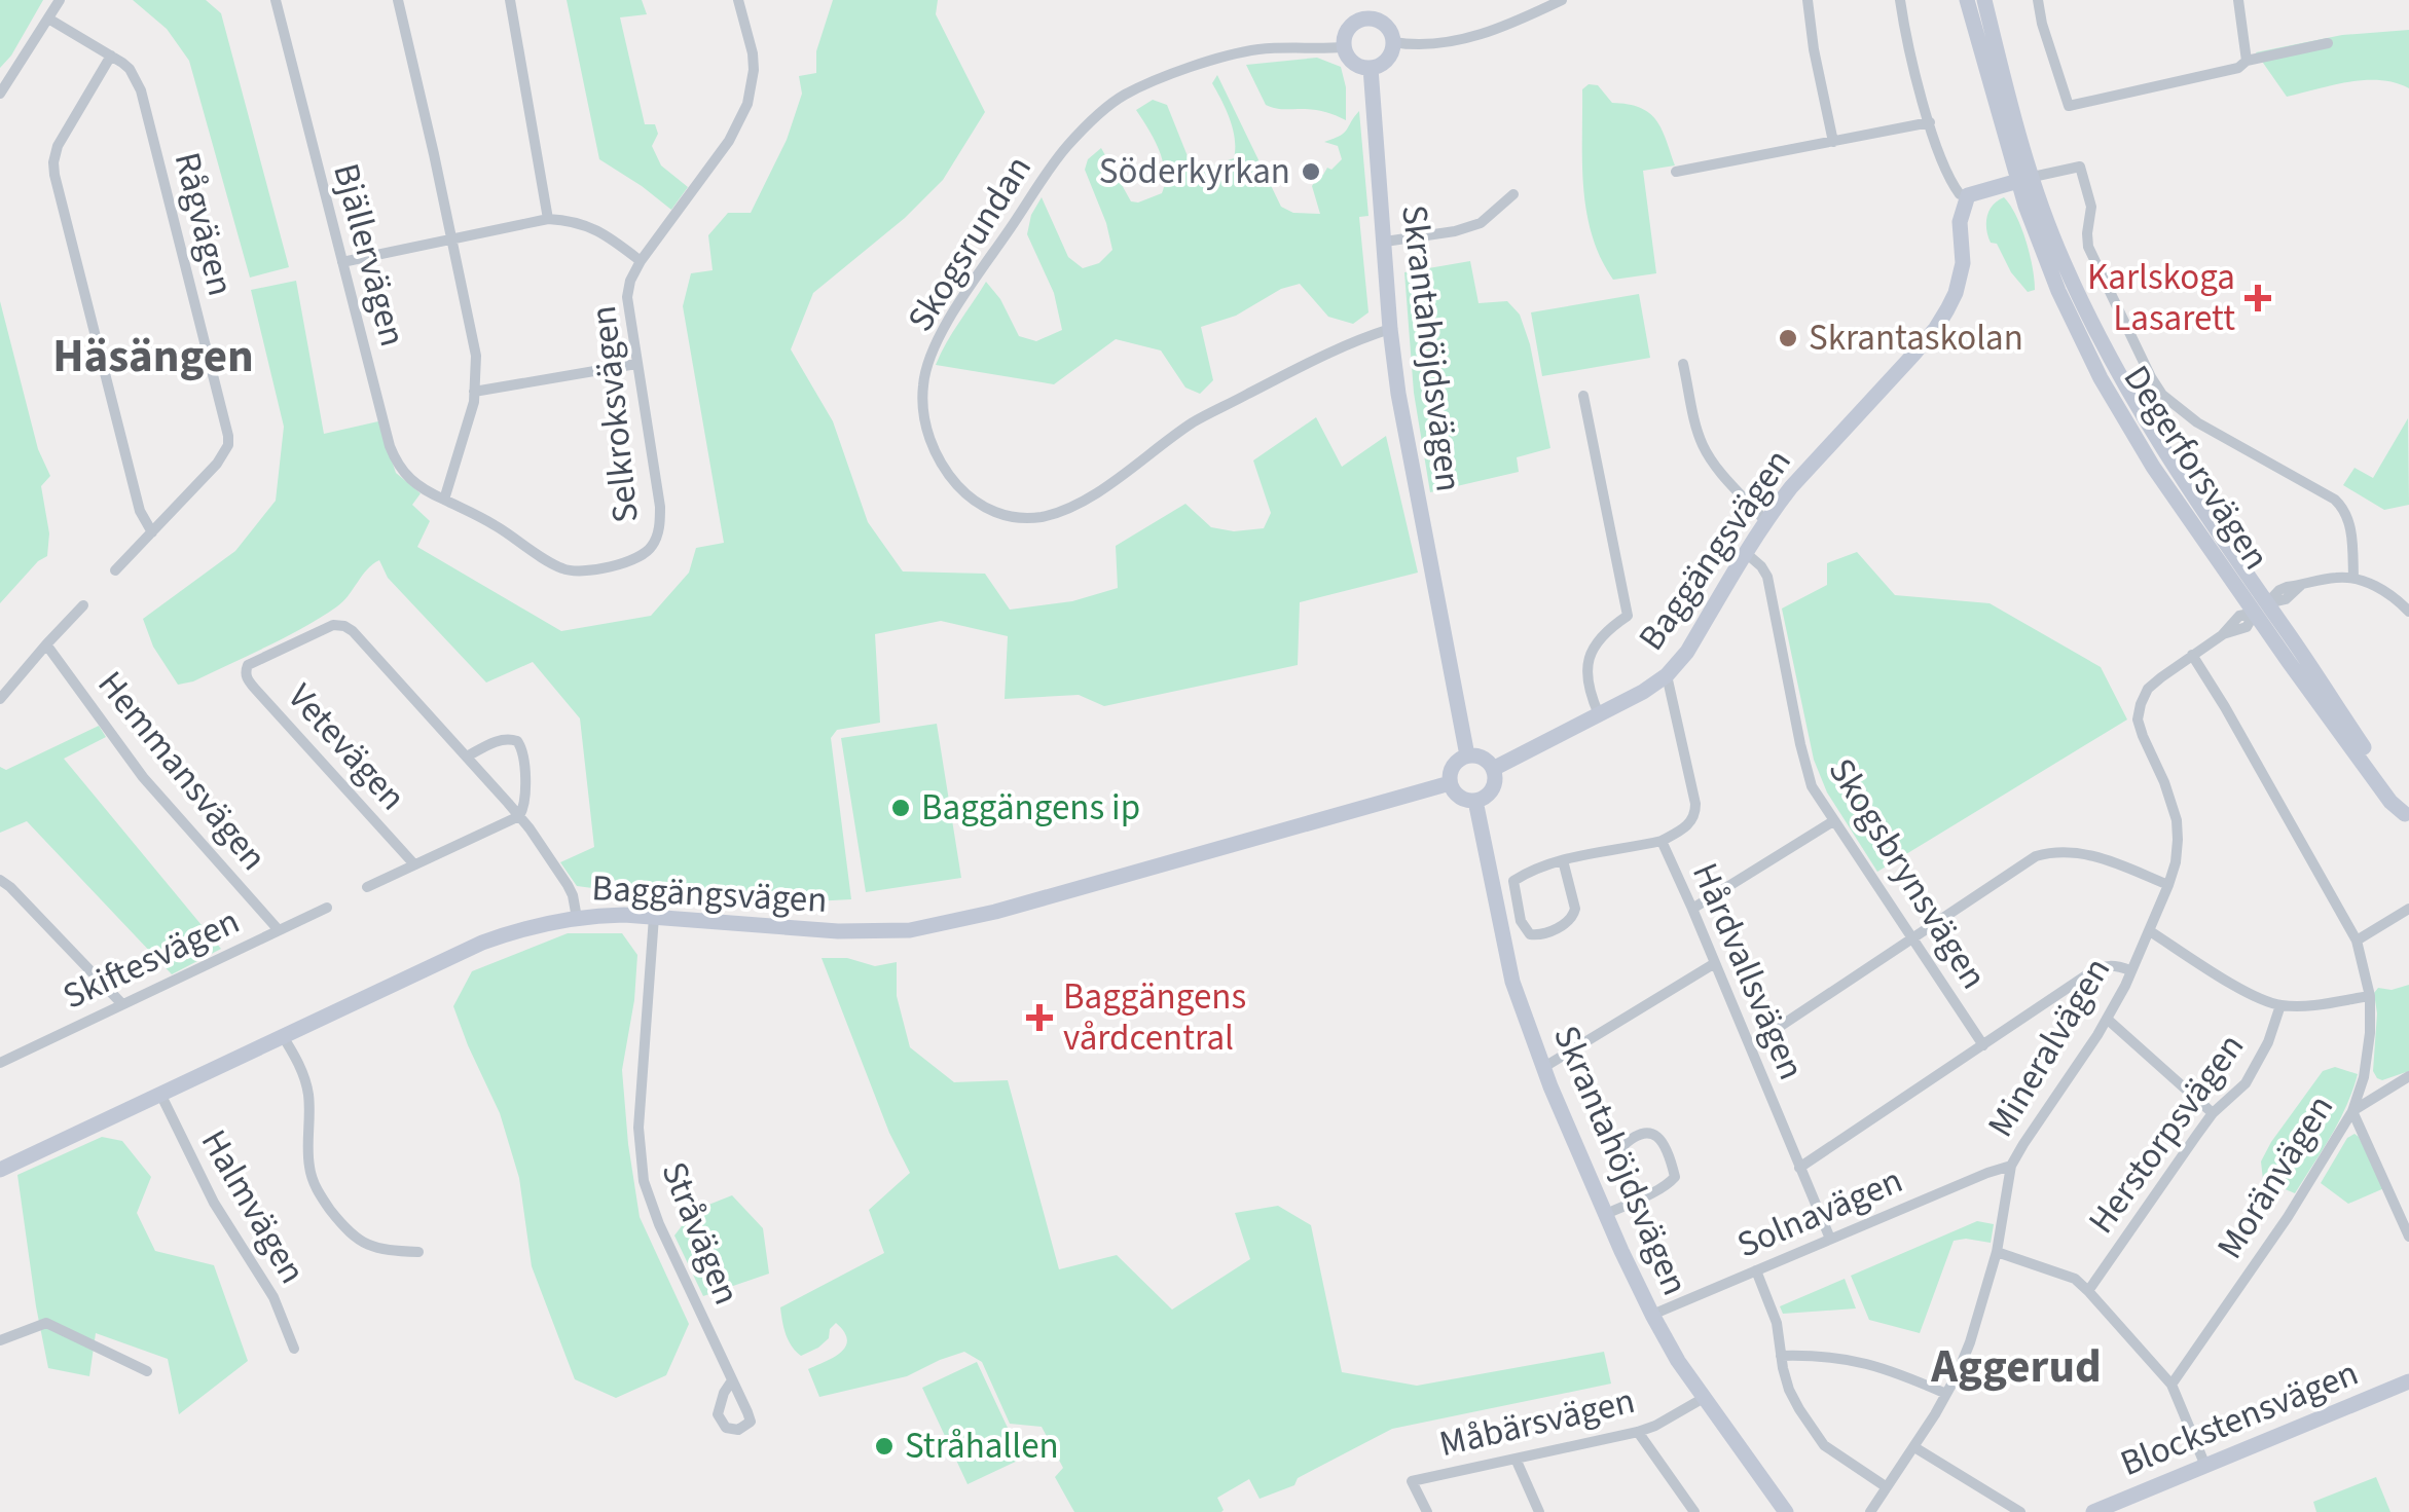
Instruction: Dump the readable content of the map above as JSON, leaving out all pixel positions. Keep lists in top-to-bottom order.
{
  "streets": {
    "street": [
      "Rågvägen",
      "Skogsrundan",
      "Bjällervägen",
      "Skrantahöjdsvägen",
      "Selkroksvägen",
      "Degerforsvägen",
      "Baggängsvägen",
      "Vetevägen",
      "Hemmansvägen",
      "Skogsbrynsvägen",
      "Skiftesvägen",
      "Hårdvallsvägen",
      "Mineralvägen",
      "Herstorpsvägen",
      "Moränvägen",
      "Halmvägen",
      "Solnavägen",
      "Stråvägen",
      "Blockstensvägen",
      "Måbärsvägen"
    ]
  },
  "crossings": [
    ["Skogsrundan", "Skrantahöjdsvägen"],
    ["Bjällervägen", "Selkroksvägen"],
    ["Skrantahöjdsvägen", "Baggängsvägen"],
    ["Skrantahöjdsvägen", "Solnavägen"],
    ["Skrantahöjdsvägen", "Måbärsvägen"],
    ["Degerforsvägen", "Mineralvägen"],
    ["Baggängsvägen", "Skogsbrynsvägen"],
    ["Baggängsvägen", "Hårdvallsvägen"],
    ["Baggängsvägen", "Halmvägen"],
    ["Baggängsvägen", "Stråvägen"],
    ["Hemmansvägen", "Skiftesvägen"],
    ["Hårdvallsvägen", "Solnavägen"],
    ["Mineralvägen", "Moränvägen"],
    ["Mineralvägen", "Solnavägen"]
  ],
  "districts": ["Häsängen", "Aggerud"],
  "places": {
    "other": [
      "Söderkyrkan",
      "Skrantaskolan",
      "Baggängens ip",
      "Stråhallen"
    ],
    "health": ["Karlskoga Lasarett", "Baggängens vårdcentral"]
  }
}
